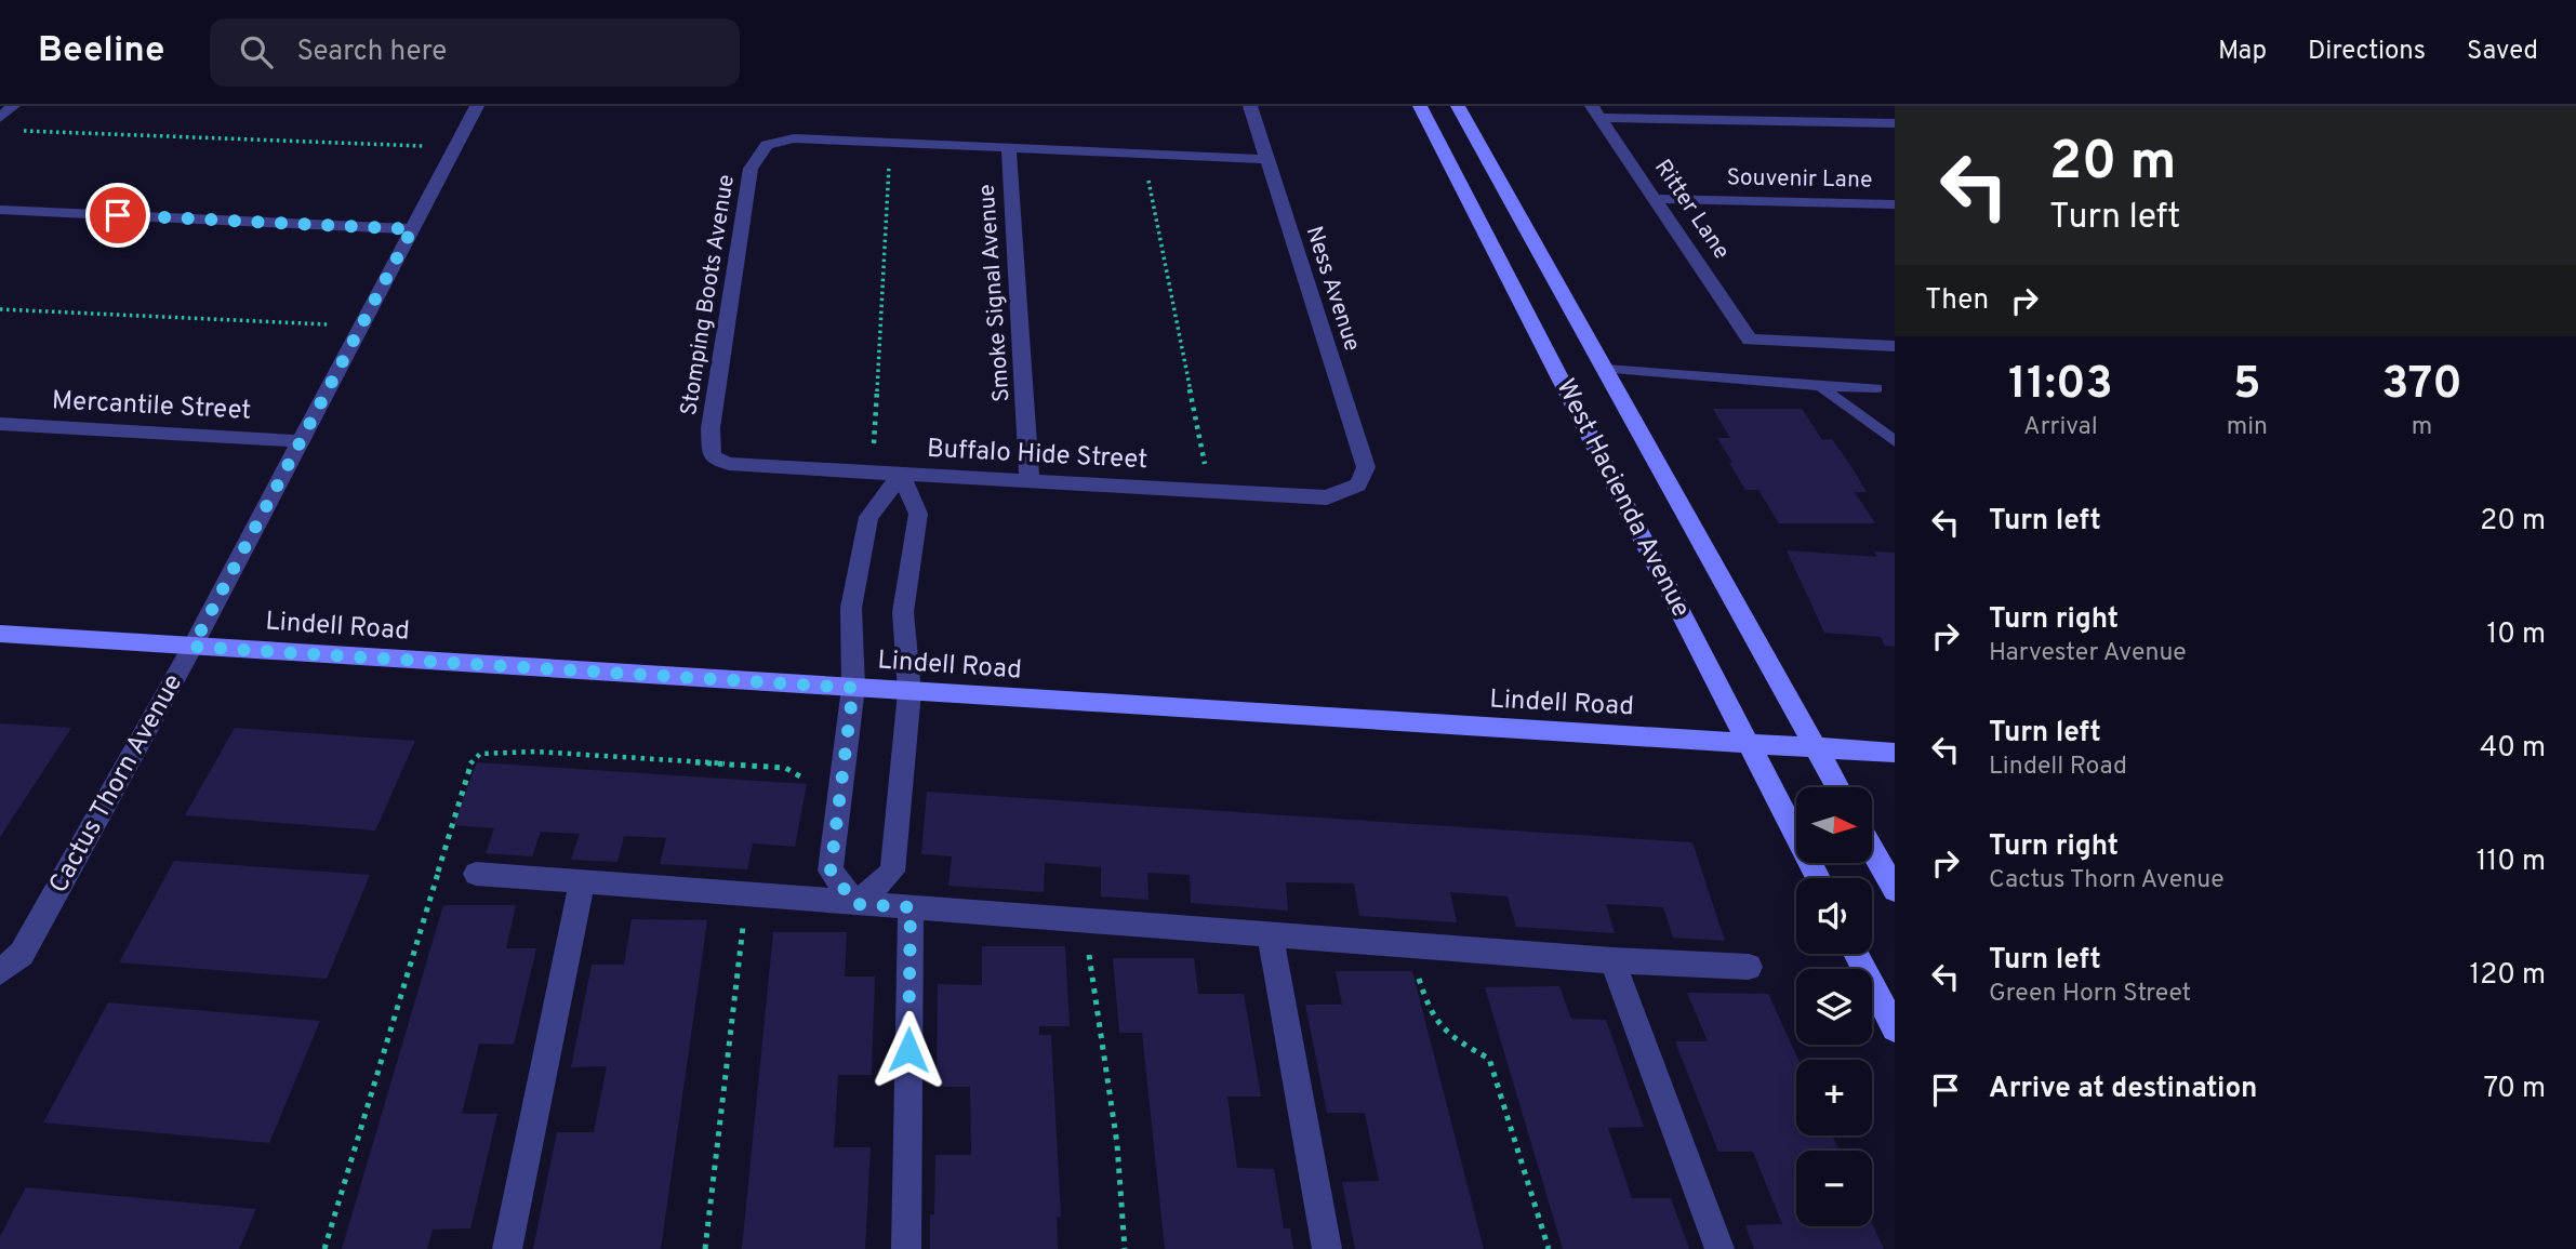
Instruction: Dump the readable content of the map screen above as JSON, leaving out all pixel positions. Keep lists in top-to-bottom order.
{
  "streets": {
    "main road": ["West Hacienda Avenue", "Lindell Road"],
    "street": [
      "Souvenir Lane",
      "Ritter Lane",
      "Ness Avenue",
      "Smoke Signal Avenue",
      "Stomping Boots Avenue",
      "Mercantile Street",
      "Buffalo Hide Street",
      "Cactus Thorn Avenue"
    ]
  },
  "crossings": [
    ["Souvenir Lane", "Ritter Lane"],
    ["Ness Avenue", "Buffalo Hide Street"],
    ["Smoke Signal Avenue", "Buffalo Hide Street"],
    ["Stomping Boots Avenue", "Buffalo Hide Street"],
    ["Mercantile Street", "Cactus Thorn Avenue"],
    ["West Hacienda Avenue", "Lindell Road"],
    ["Lindell Road", "Cactus Thorn Avenue"]
  ],
  "north": "right",
  "page": {
    "header": "Beeline",
    "search": "Search here",
    "nav": ["Map", "Directions", "Saved"],
    "turn": ["20 m", "Turn left"],
    "then": "Then",
    "eta": [
      "11:03",
      "Arrival",
      "5",
      "min",
      "370",
      "m"
    ],
    "list": [
      {
        "name": "Turn left",
        "value": "20 m"
      },
      {
        "name": "Turn right",
        "note": "Harvester Avenue",
        "value": "10 m"
      },
      {
        "name": "Turn left",
        "note": "Lindell Road",
        "value": "40 m"
      },
      {
        "name": "Turn right",
        "note": "Cactus Thorn Avenue",
        "value": "110 m"
      },
      {
        "name": "Turn left",
        "note": "Green Horn Street",
        "value": "120 m"
      },
      {
        "name": "Arrive at destination",
        "value": "70 m"
      }
    ],
    "map_buttons": ["+", "−"]
  }
}
